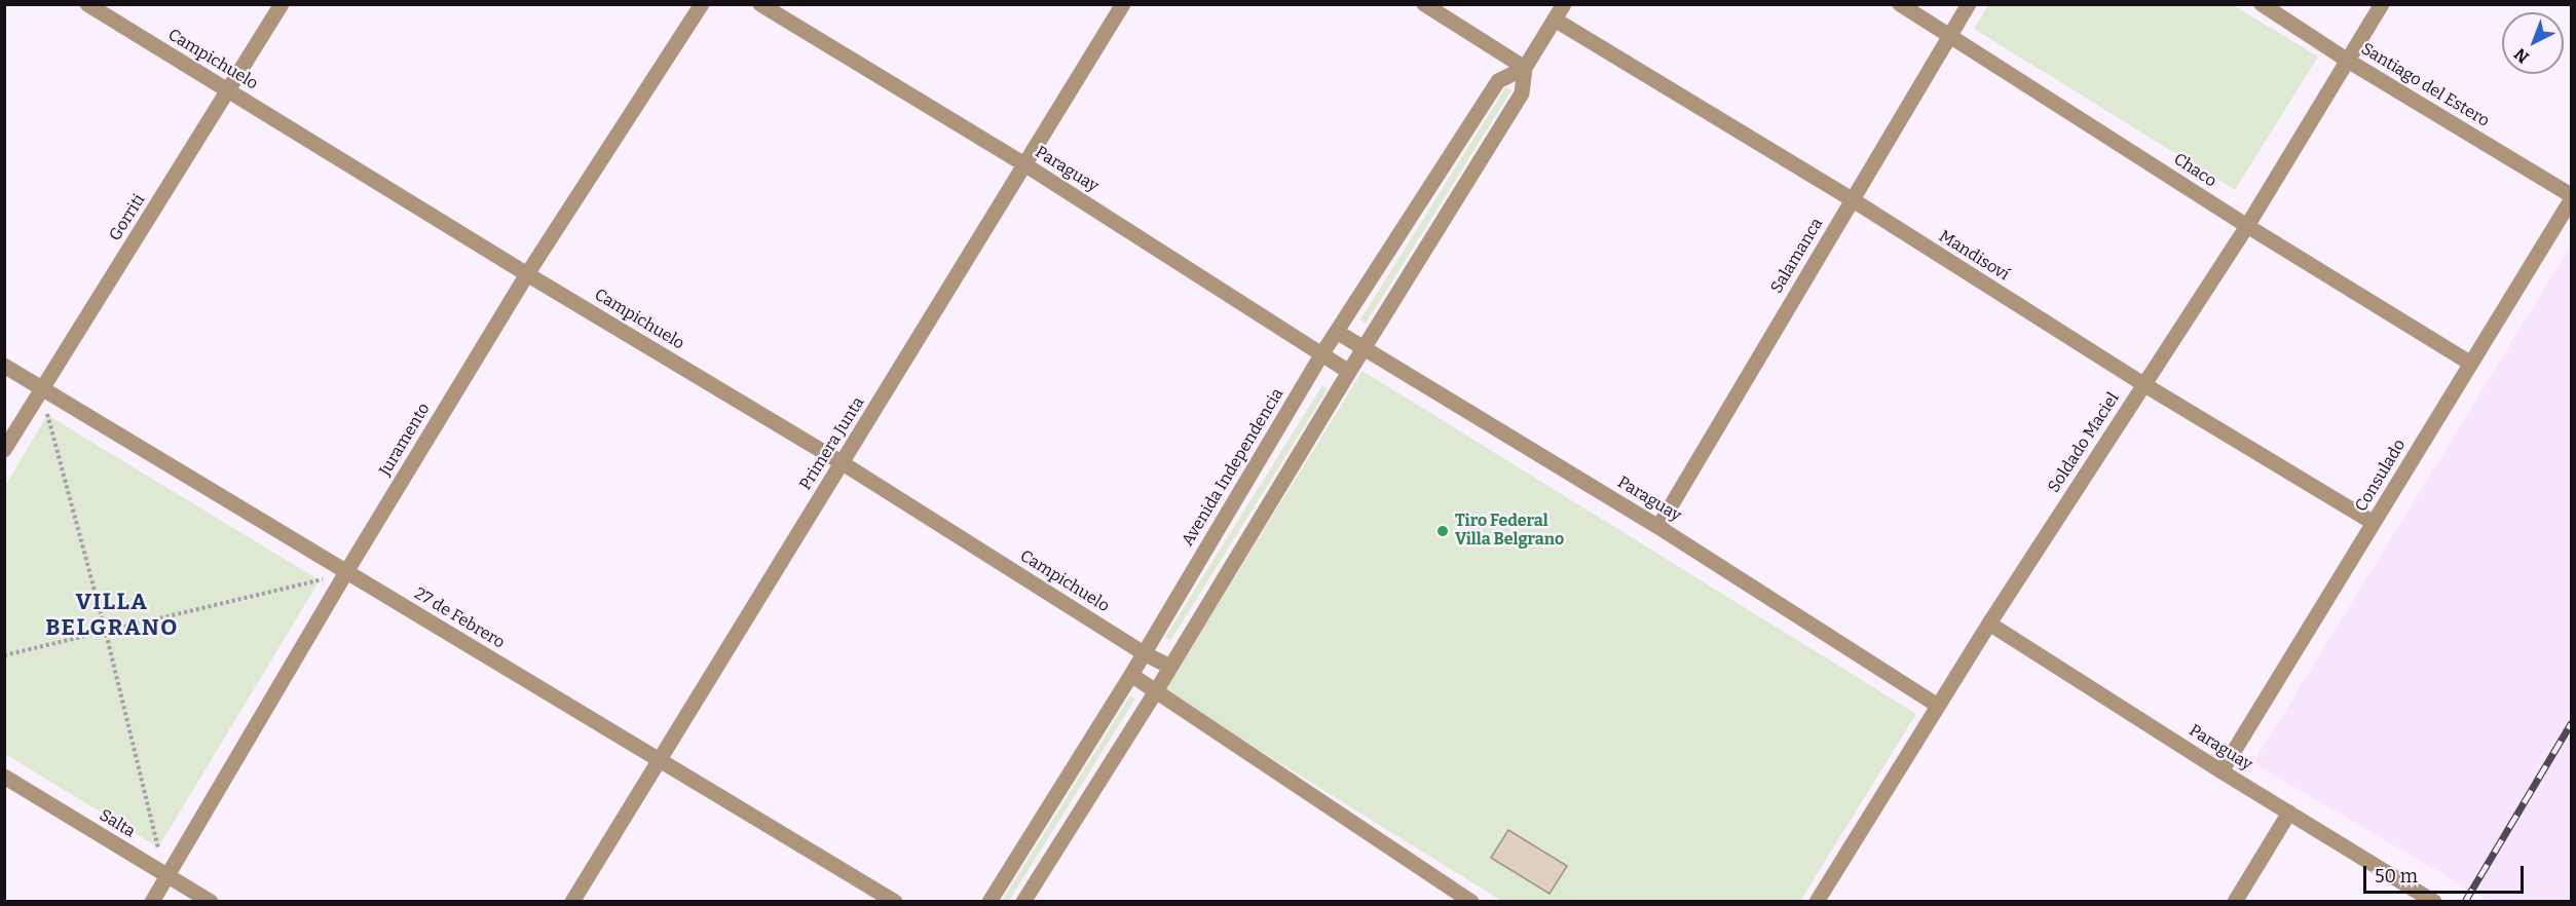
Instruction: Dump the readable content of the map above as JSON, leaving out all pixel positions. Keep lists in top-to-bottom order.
{
  "streets": {
    "street": [
      "Campichuelo",
      "Santiago del Estero",
      "Paraguay",
      "Chaco",
      "Gorriti",
      "Salamanca",
      "Mandisoví",
      "Juramento",
      "Soldado Maciel",
      "Primera Junta",
      "Avenida Independencia",
      "Consulado",
      "27 de Febrero",
      "Salta"
    ]
  },
  "crossings": [
    ["Campichuelo", "Gorriti"],
    ["Campichuelo", "Juramento"],
    ["Campichuelo", "Primera Junta"],
    ["Campichuelo", "Avenida Independencia"],
    ["Santiago del Estero", "Soldado Maciel"],
    ["Paraguay", "Salamanca"],
    ["Paraguay", "Soldado Maciel"],
    ["Paraguay", "Primera Junta"],
    ["Paraguay", "Avenida Independencia"],
    ["Paraguay", "Consulado"],
    ["Chaco", "Salamanca"],
    ["Chaco", "Soldado Maciel"],
    ["Chaco", "Consulado"],
    ["Gorriti", "27 de Febrero"],
    ["Salamanca", "Mandisoví"],
    ["Mandisoví", "Soldado Maciel"],
    ["Mandisoví", "Consulado"],
    ["Juramento", "27 de Febrero"],
    ["Juramento", "Salta"],
    ["Primera Junta", "27 de Febrero"]
  ],
  "districts": ["VILLA BELGRANO"],
  "places": ["Tiro Federal Villa Belgrano"],
  "scale_bar": "50 m",
  "north": "bottom left"
}
